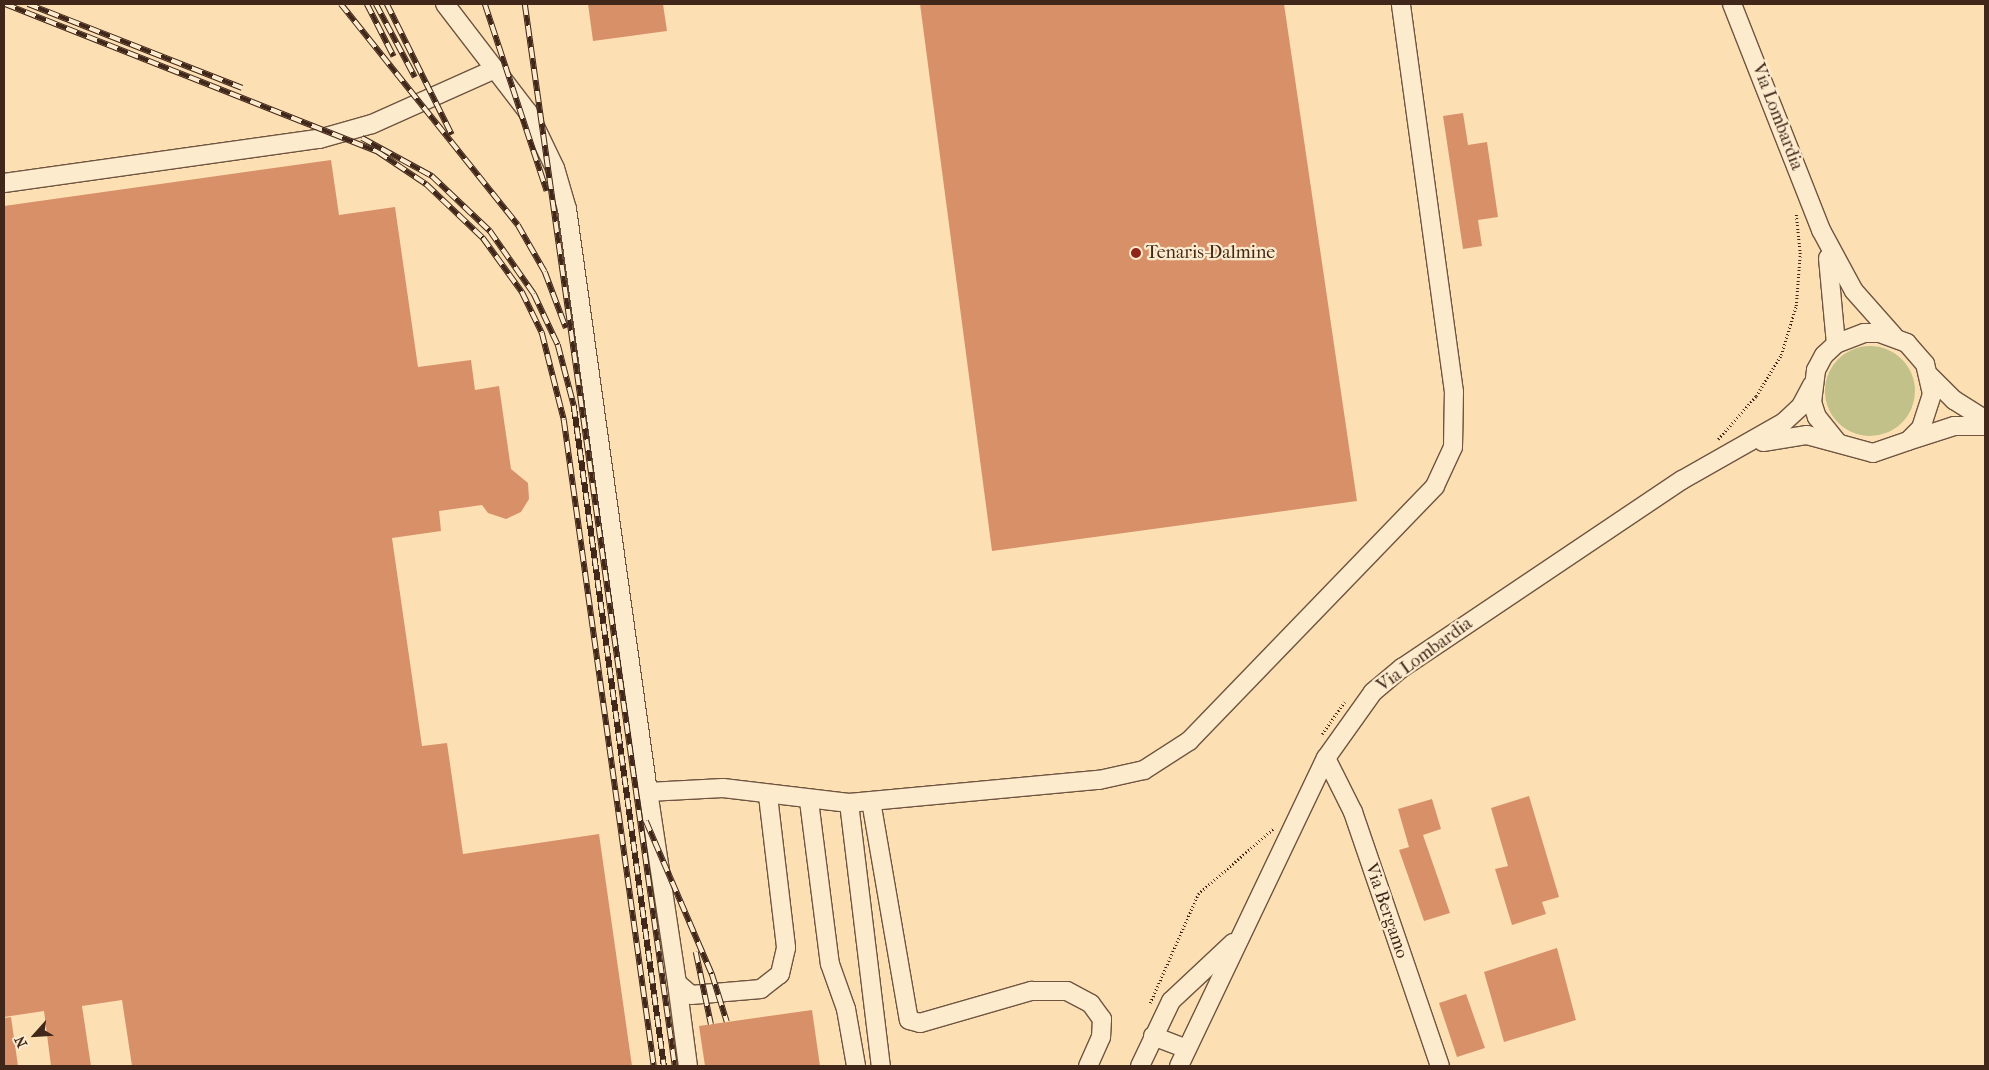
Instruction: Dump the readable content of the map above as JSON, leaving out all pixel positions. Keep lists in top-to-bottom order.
{
  "streets": {
    "street": ["Via Lombardia", "Via Bergamo"]
  },
  "crossings": [
    ["Via Lombardia", "Via Bergamo"]
  ],
  "places": ["Tenaris-Dalmine"],
  "north": "bottom left"
}
